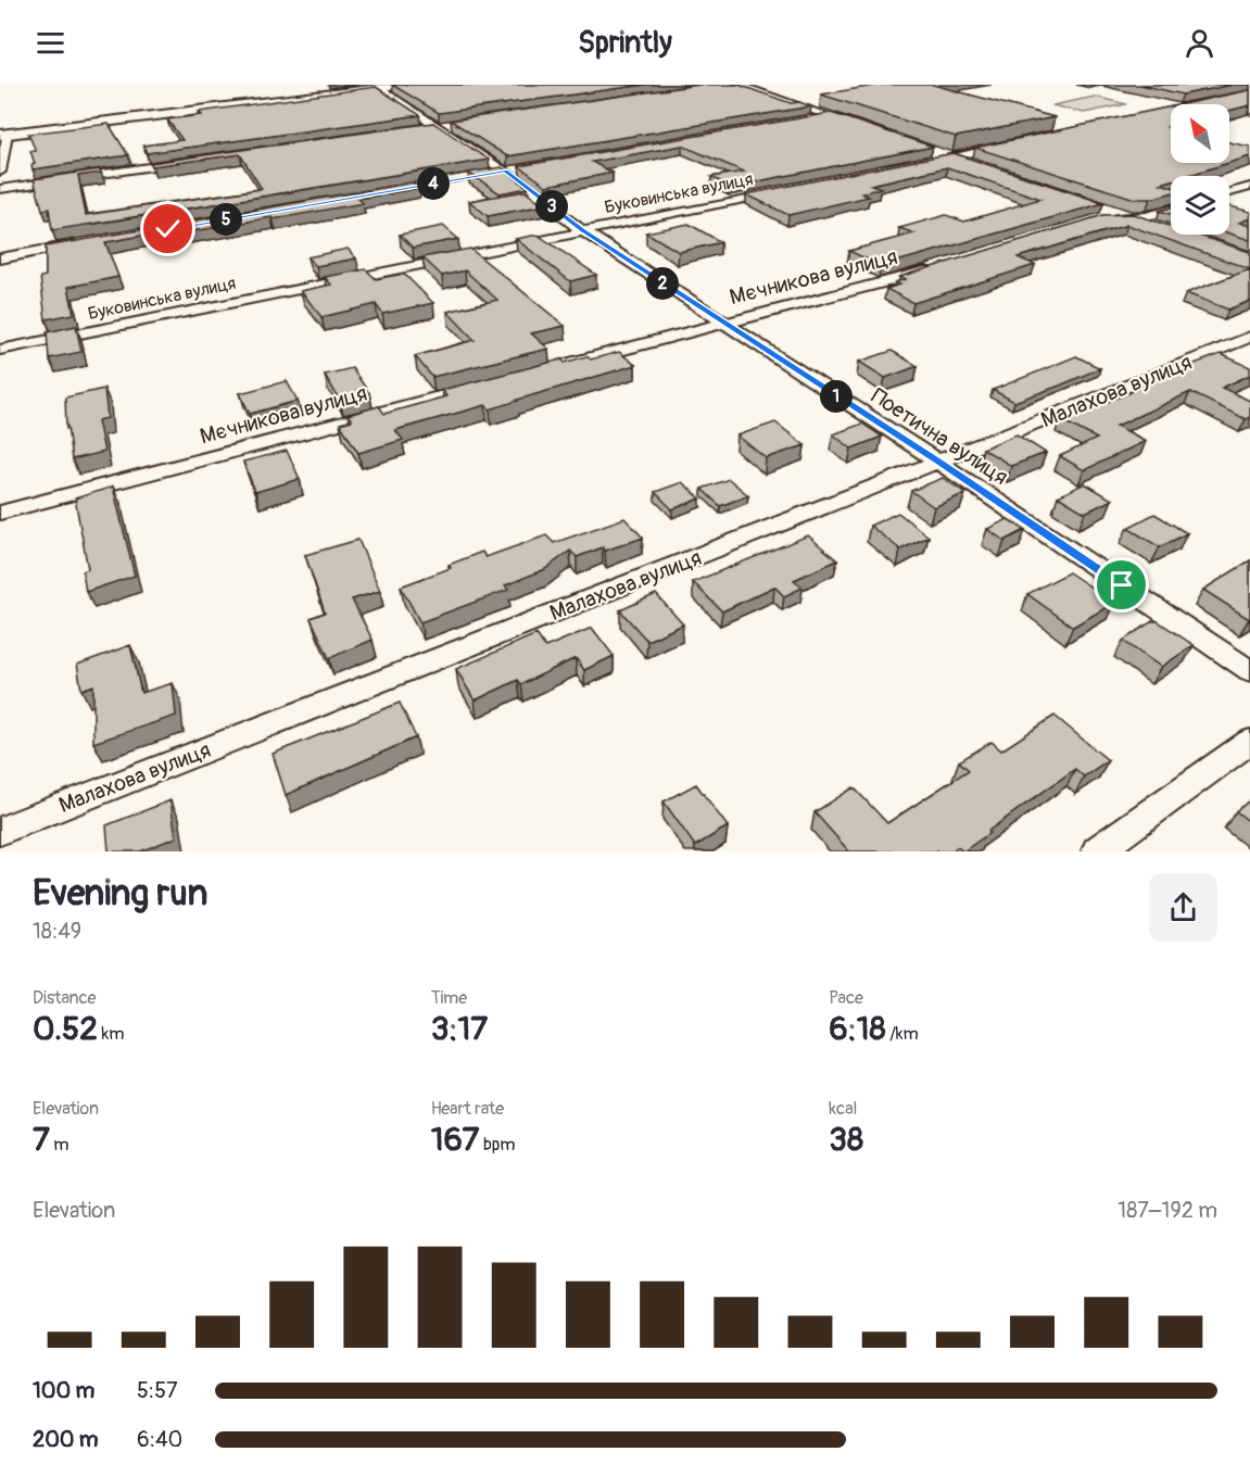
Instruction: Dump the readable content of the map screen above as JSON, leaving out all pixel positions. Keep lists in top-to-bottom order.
{
  "streets": {
    "street": [
      "Буковинська вулиця",
      "Мєчникова вулиця",
      "Малахова вулиця",
      "Поетична вулиця"
    ]
  },
  "crossings": [
    ["Буковинська вулиця", "Поетична вулиця"],
    ["Мєчникова вулиця", "Поетична вулиця"],
    ["Малахова вулиця", "Поетична вулиця"]
  ],
  "north": "top left",
  "page": {
    "header": "Sprintly",
    "pins": [
      "4",
      "3",
      "5",
      "2",
      "1"
    ],
    "heading": ["Evening run", "18:49"],
    "stats": [
      ["Distance", "0.52 km"],
      ["Time", "3:17"],
      ["Pace", "6:18 /km"],
      ["Elevation", "7 m"],
      ["Heart rate", "167 bpm"],
      ["kcal", "38"]
    ],
    "chart": ["Elevation", "187–192 m"],
    "list": [
      {
        "name": "100 m",
        "note": "5:57"
      },
      {
        "name": "200 m",
        "note": "6:40"
      }
    ]
  }
}
